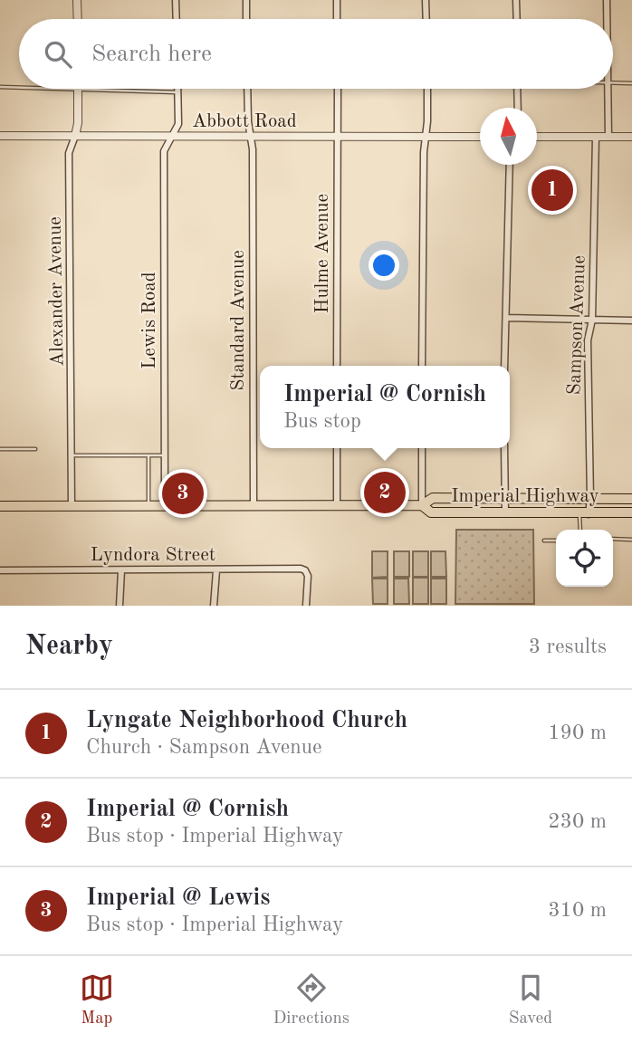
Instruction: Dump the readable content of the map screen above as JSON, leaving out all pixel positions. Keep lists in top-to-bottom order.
{
  "streets": {
    "main road": ["Imperial Highway"],
    "street": [
      "Abbott Road",
      "Hulme Avenue",
      "Alexander Avenue",
      "Lewis Road",
      "Standard Avenue",
      "Sampson Avenue",
      "Lyndora Street"
    ]
  },
  "crossings": [
    ["Abbott Road", "Hulme Avenue"],
    ["Abbott Road", "Alexander Avenue"],
    ["Abbott Road", "Lewis Road"],
    ["Abbott Road", "Standard Avenue"],
    ["Alexander Avenue", "Imperial Highway"],
    ["Lewis Road", "Imperial Highway"],
    ["Standard Avenue", "Imperial Highway"],
    ["Sampson Avenue", "Imperial Highway"]
  ],
  "north": "top",
  "page": {
    "search": "Search here",
    "pins": ["1", "2", "3"],
    "popup": ["Imperial @ Cornish", "Bus stop"],
    "heading": ["Nearby", "3 results"],
    "list": [
      {
        "mark": "1",
        "name": "Lyngate Neighborhood Church",
        "note": "Church · Sampson Avenue",
        "value": "190 m"
      },
      {
        "mark": "2",
        "name": "Imperial @ Cornish",
        "note": "Bus stop · Imperial Highway",
        "value": "230 m"
      },
      {
        "mark": "3",
        "name": "Imperial @ Lewis",
        "note": "Bus stop · Imperial Highway",
        "value": "310 m"
      }
    ],
    "nav": ["Map", "Directions", "Saved"]
  }
}
